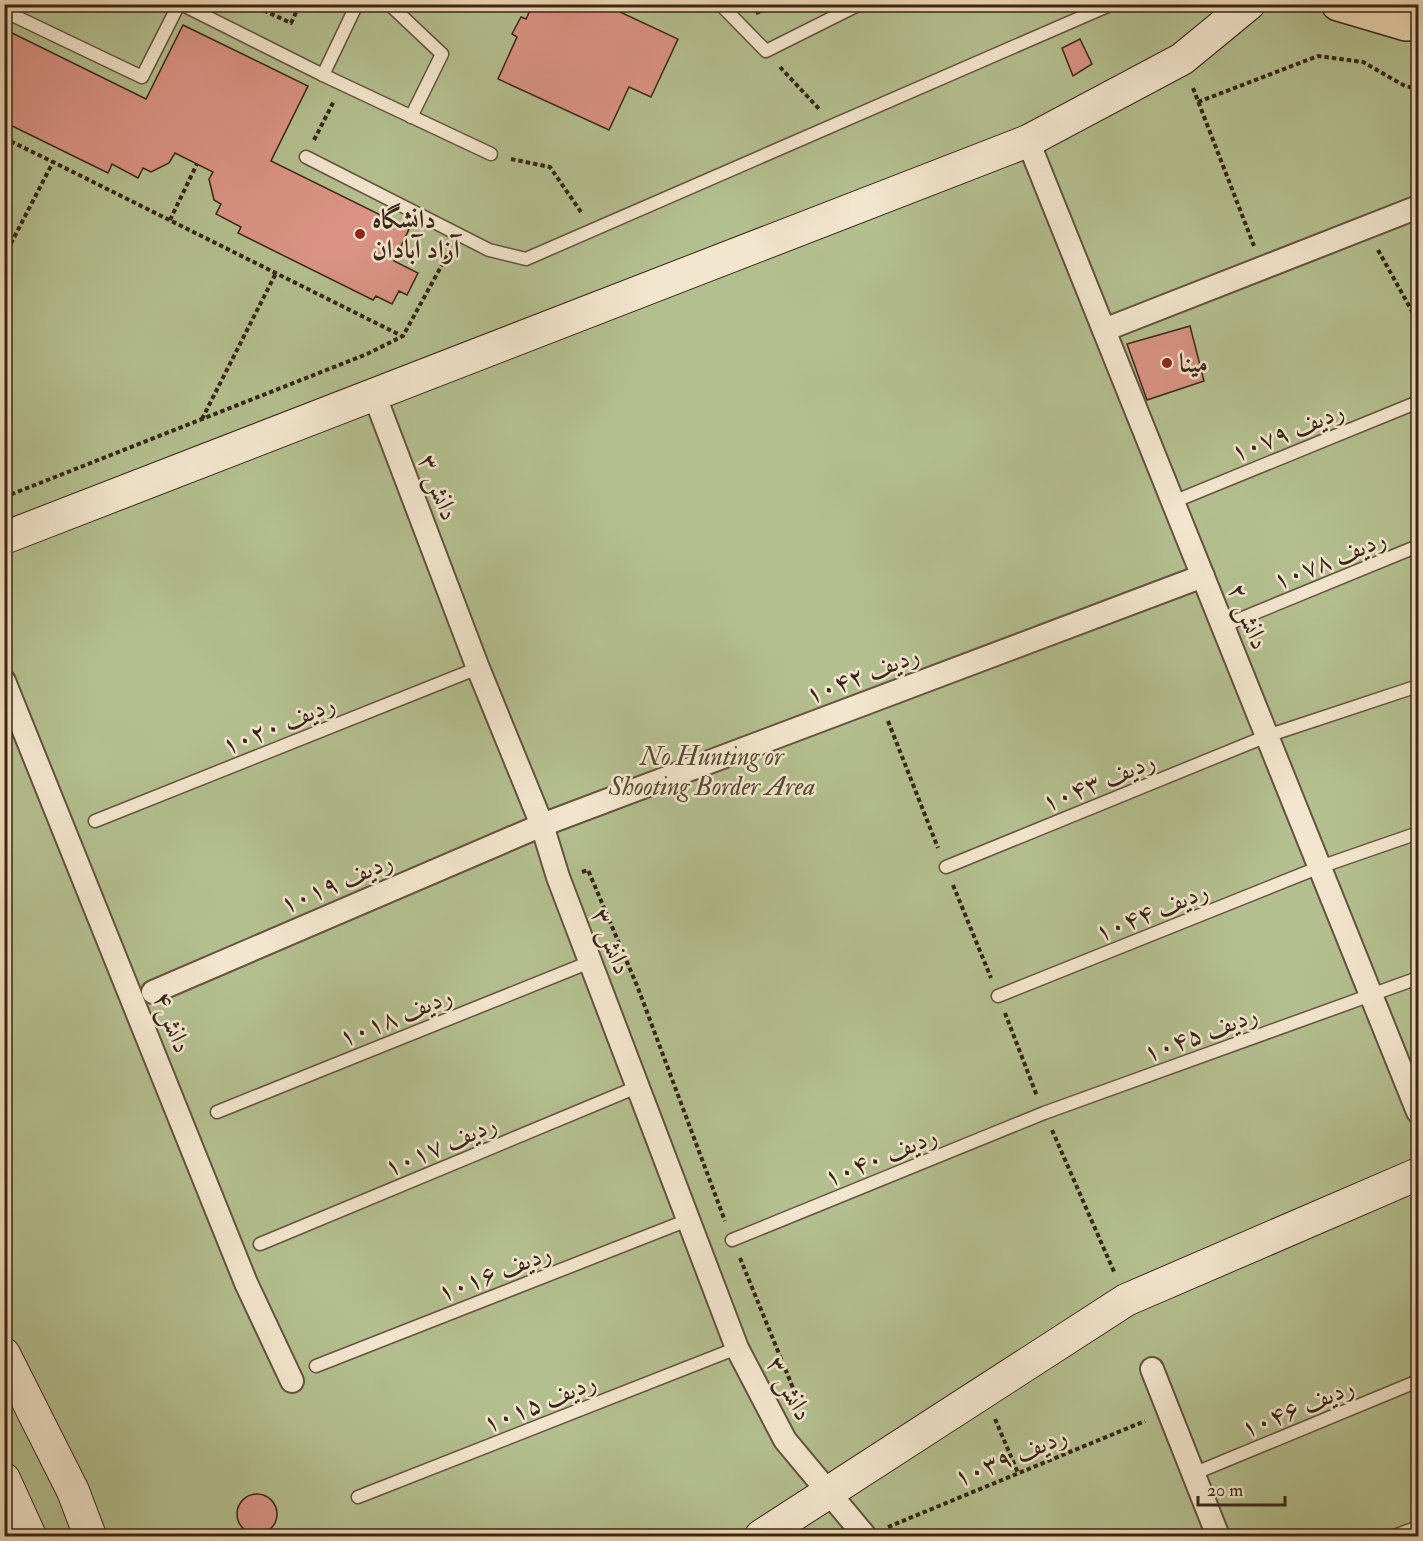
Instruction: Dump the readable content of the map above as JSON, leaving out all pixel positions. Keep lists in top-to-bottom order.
{
  "streets": {
    "street": [
      "دانش ۳",
      "دانش ۲",
      "ردیف ۱۰۴۲",
      "ردیف ۱۰۱۹",
      "دانش۴"
    ],
    "lane": [
      "ردیف ۱۰۷۹",
      "ردیف ۱۰۷۸",
      "ردیف ۱۰۲۰",
      "ردیف ۱۰۴۳",
      "ردیف ۱۰۴۴",
      "ردیف ۱۰۱۸",
      "ردیف ۱۰۴۵",
      "ردیف ۱۰۱۷",
      "ردیف ۱۰۴۰",
      "ردیف ۱۰۱۶",
      "ردیف ۱۰۱۵",
      "ردیف ۱۰۴۶"
    ],
    "path": ["ردیف ۱۰۳۹"]
  },
  "crossings": [
    ["ردیف ۱۰۷۹", "دانش ۲"],
    ["دانش ۳", "ردیف ۱۰۴۲"],
    ["دانش ۳", "ردیف ۱۰۲۰"],
    ["دانش ۳", "ردیف ۱۰۱۹"],
    ["دانش ۳", "ردیف ۱۰۱۸"],
    ["دانش ۳", "ردیف ۱۰۱۷"],
    ["دانش ۳", "ردیف ۱۰۱۶"],
    ["دانش ۳", "ردیف ۱۰۱۵"],
    ["دانش ۳", "ردیف ۱۰۳۹"],
    ["ردیف ۱۰۷۸", "دانش ۲"],
    ["دانش ۲", "ردیف ۱۰۴۲"],
    ["دانش ۲", "ردیف ۱۰۴۳"],
    ["دانش ۲", "ردیف ۱۰۴۴"],
    ["دانش ۲", "ردیف ۱۰۴۵"],
    ["ردیف ۱۰۴۲", "ردیف ۱۰۱۹"],
    ["ردیف ۱۰۴۵", "ردیف ۱۰۴۰"]
  ],
  "parks": ["No Hunting or Shooting Border Area"],
  "places": ["دانشگاه آزاد آبادان", "مینا"],
  "scale_bar": "20 m"
}
